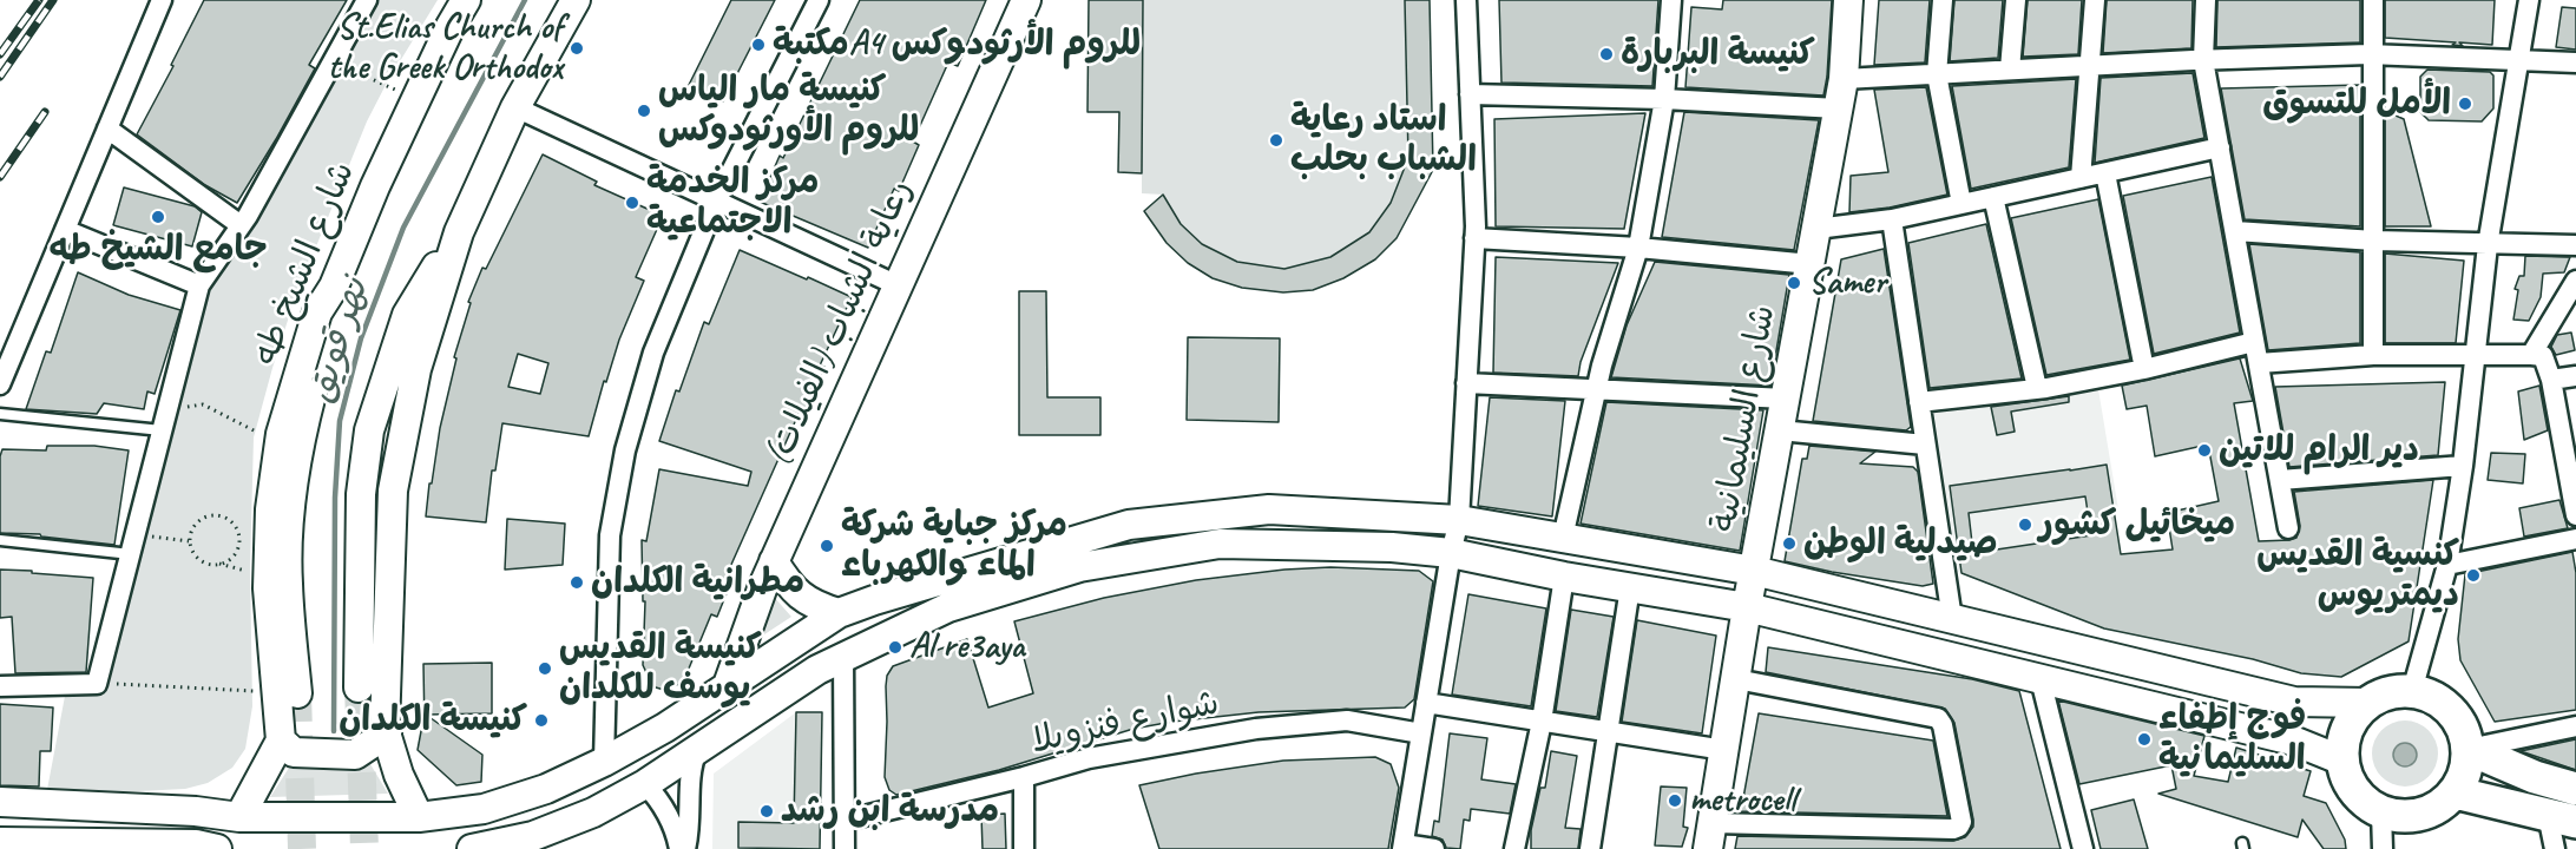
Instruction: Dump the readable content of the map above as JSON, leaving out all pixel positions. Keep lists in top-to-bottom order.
{
  "streets": {
    "main road": ["شارع الشيخ طه", "رعاية الشباب (الفيلات)", "شارع السليمانية"],
    "street": ["شوارع فنزويلا"]
  },
  "water": ["نهر قويق"],
  "places": [
    "مكتبةA4 للروم الأرثودوكس",
    "St.Elias Church of the Greek Orthodox",
    "كنيسة البربارة",
    "الأمل للتسوق",
    "كنيسة مار الياس للروم الأورثودوكس",
    "استاد رعاية الشباب بحلب",
    "مركز الخدمة الاجتماعية",
    "جامع الشيخ طه",
    "Samer",
    "دير الرام للاتين",
    "ميخائيل كشور",
    "صيدلية الوطن",
    "مركز جباية شركة الماء والكهرباء",
    "كنسية القديس ديمتريوس",
    "مطرانية الكلدان",
    "Al re3aya",
    "كنيسة القديس يوسف للكلدان",
    "كنيسة الكلدان",
    "فوج إطفاء السليمانية",
    "metrocell",
    "مدرسة ابن رشد"
  ]
}
